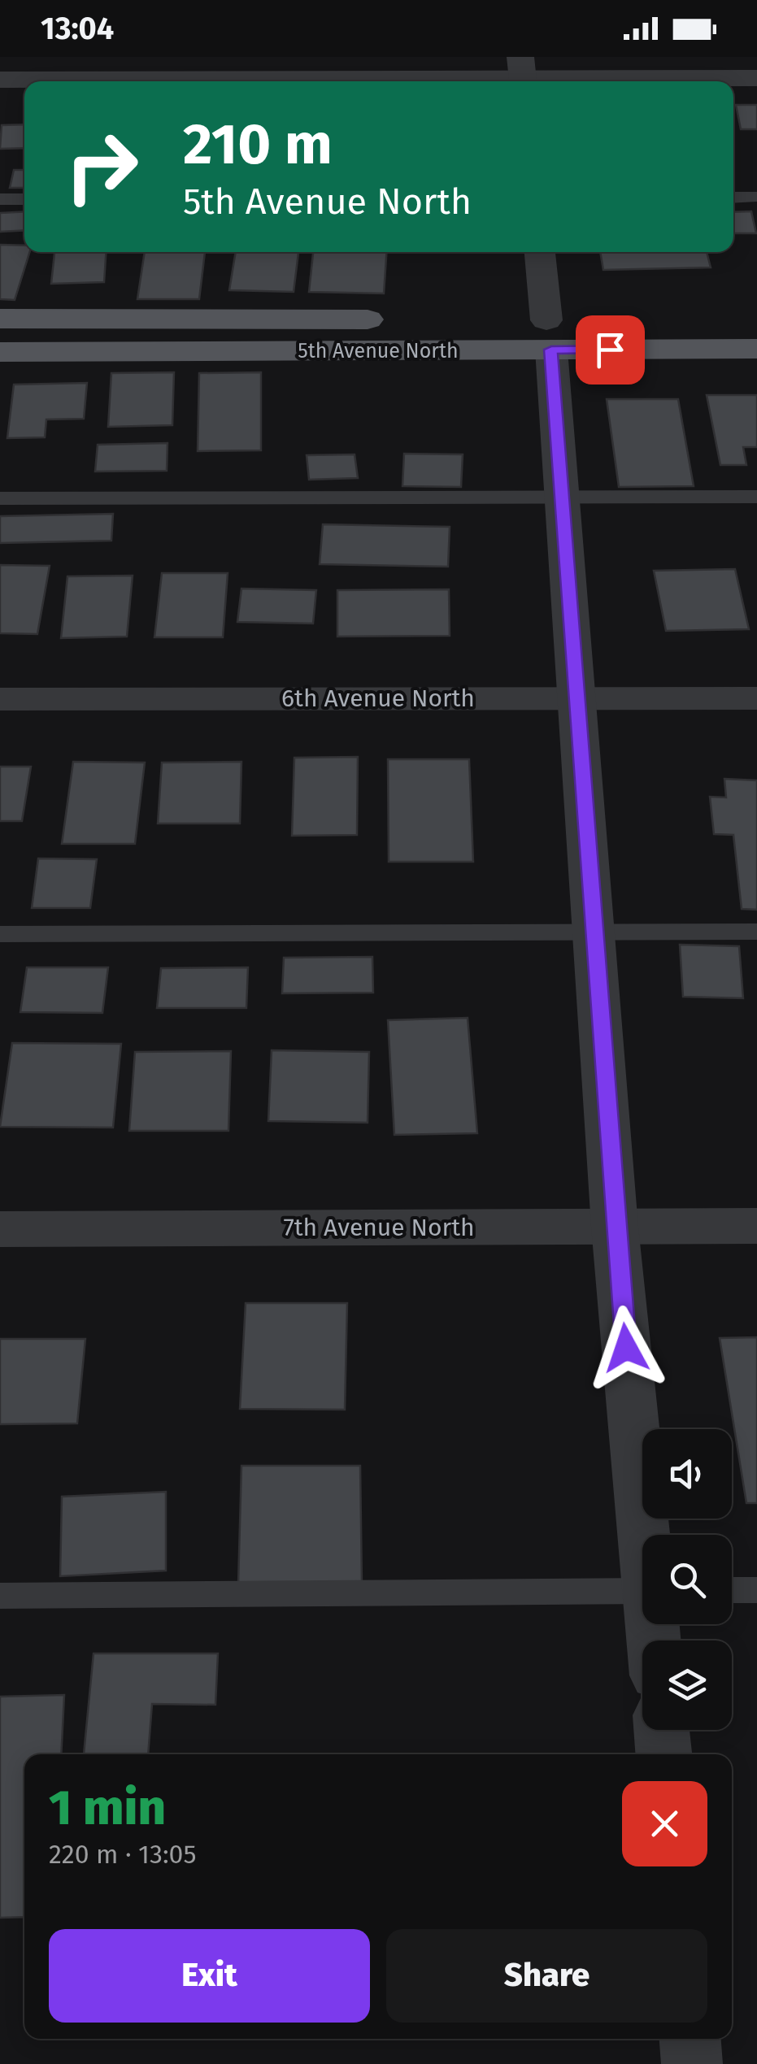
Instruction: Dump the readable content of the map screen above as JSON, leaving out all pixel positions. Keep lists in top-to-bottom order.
{
  "streets": {
    "main road": ["5th Avenue North"],
    "street": ["6th Avenue North", "7th Avenue North"]
  },
  "page": {
    "status": "13:04",
    "turn": ["210 m", "5th Avenue North"],
    "heading": ["1 min", "220 m · 13:05"],
    "buttons": ["Exit", "Share"]
  }
}
